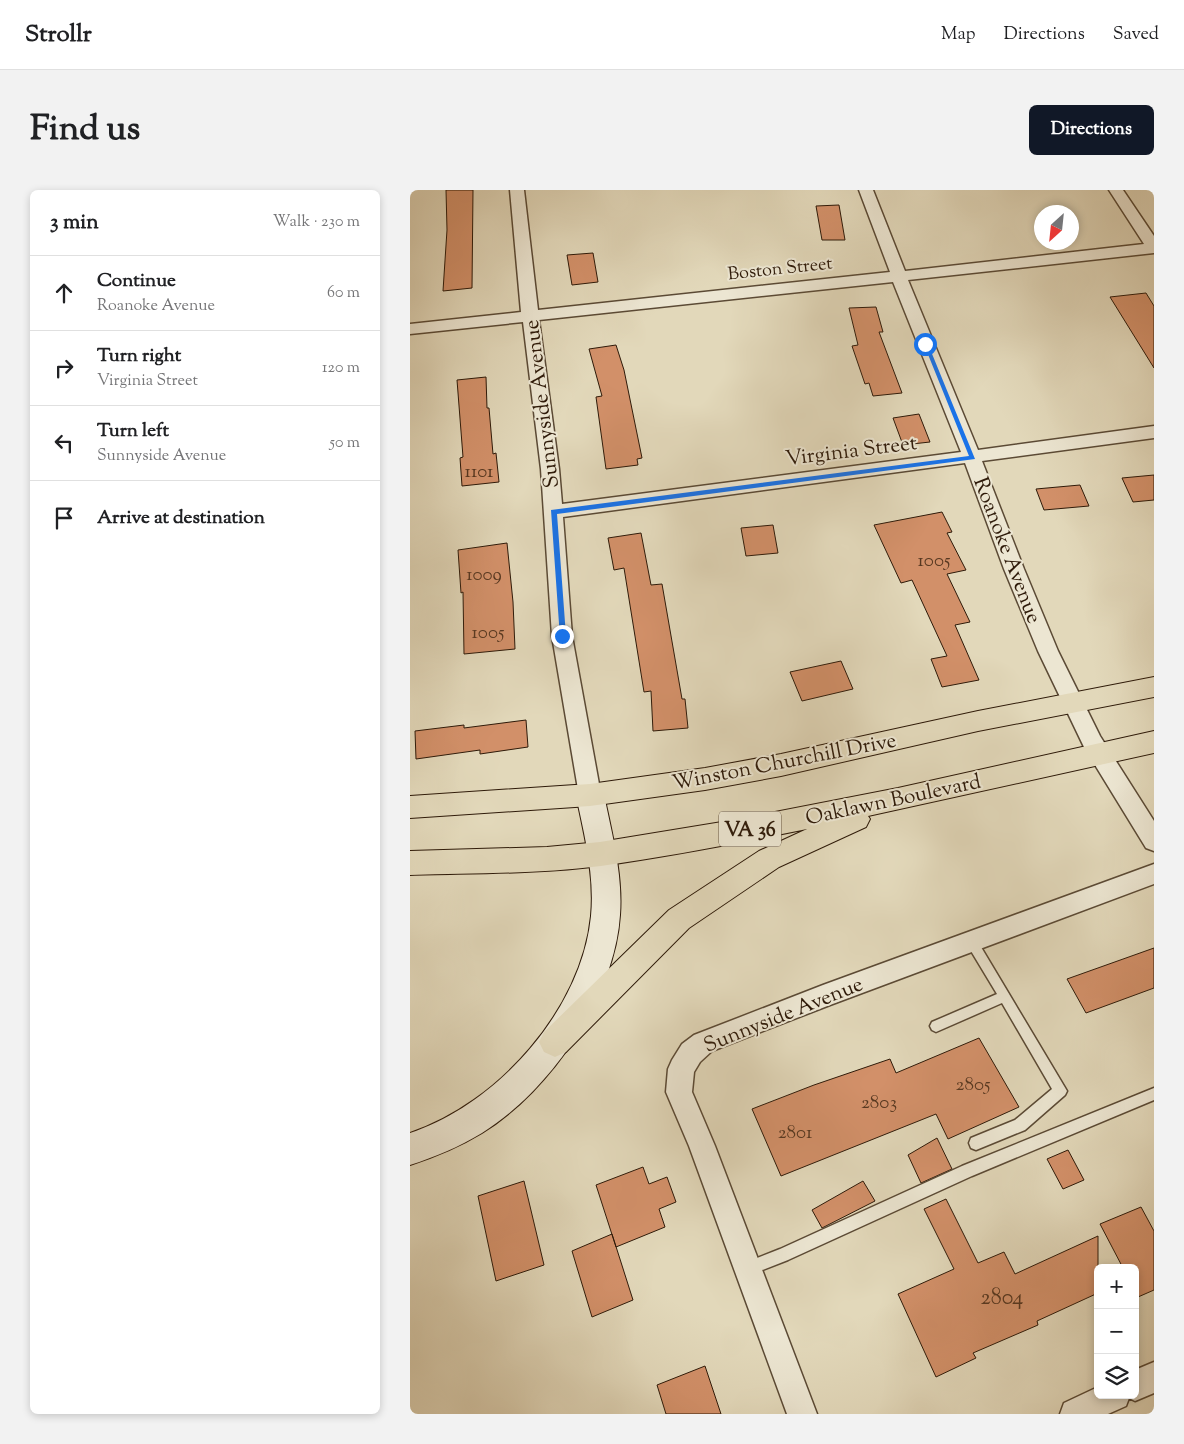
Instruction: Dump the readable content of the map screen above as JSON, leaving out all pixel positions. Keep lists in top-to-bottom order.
{
  "streets": {
    "highway": ["Winston Churchill Drive", "Oaklawn Boulevard", "VA 36"],
    "street": [
      "Boston Street",
      "Sunnyside Avenue",
      "Virginia Street",
      "Roanoke Avenue"
    ]
  },
  "crossings": [
    ["Boston Street", "Sunnyside Avenue"],
    ["Boston Street", "Roanoke Avenue"],
    ["Sunnyside Avenue", "Virginia Street"],
    ["Sunnyside Avenue", "Winston Churchill Drive"],
    ["Virginia Street", "Roanoke Avenue"],
    ["Roanoke Avenue", "Winston Churchill Drive"],
    ["Roanoke Avenue", "Oaklawn Boulevard"],
    ["Oaklawn Boulevard", "VA 36"]
  ],
  "house_numbers": [
    "1101",
    "1005",
    "1009",
    "1005",
    "2805",
    "2803",
    "2801",
    "2804"
  ],
  "north": "bottom left",
  "page": {
    "header": "Strollr",
    "nav": ["Map", "Directions", "Saved"],
    "title": "Find us",
    "buttons": "Directions",
    "heading": ["3 min", "Walk · 230 m"],
    "list": [
      ["Continue", "Roanoke Avenue", "60 m"],
      ["Turn right", "Virginia Street", "120 m"],
      ["Turn left", "Sunnyside Avenue", "50 m"],
      "Arrive at destination"
    ],
    "map_buttons": ["+", "−"]
  }
}
